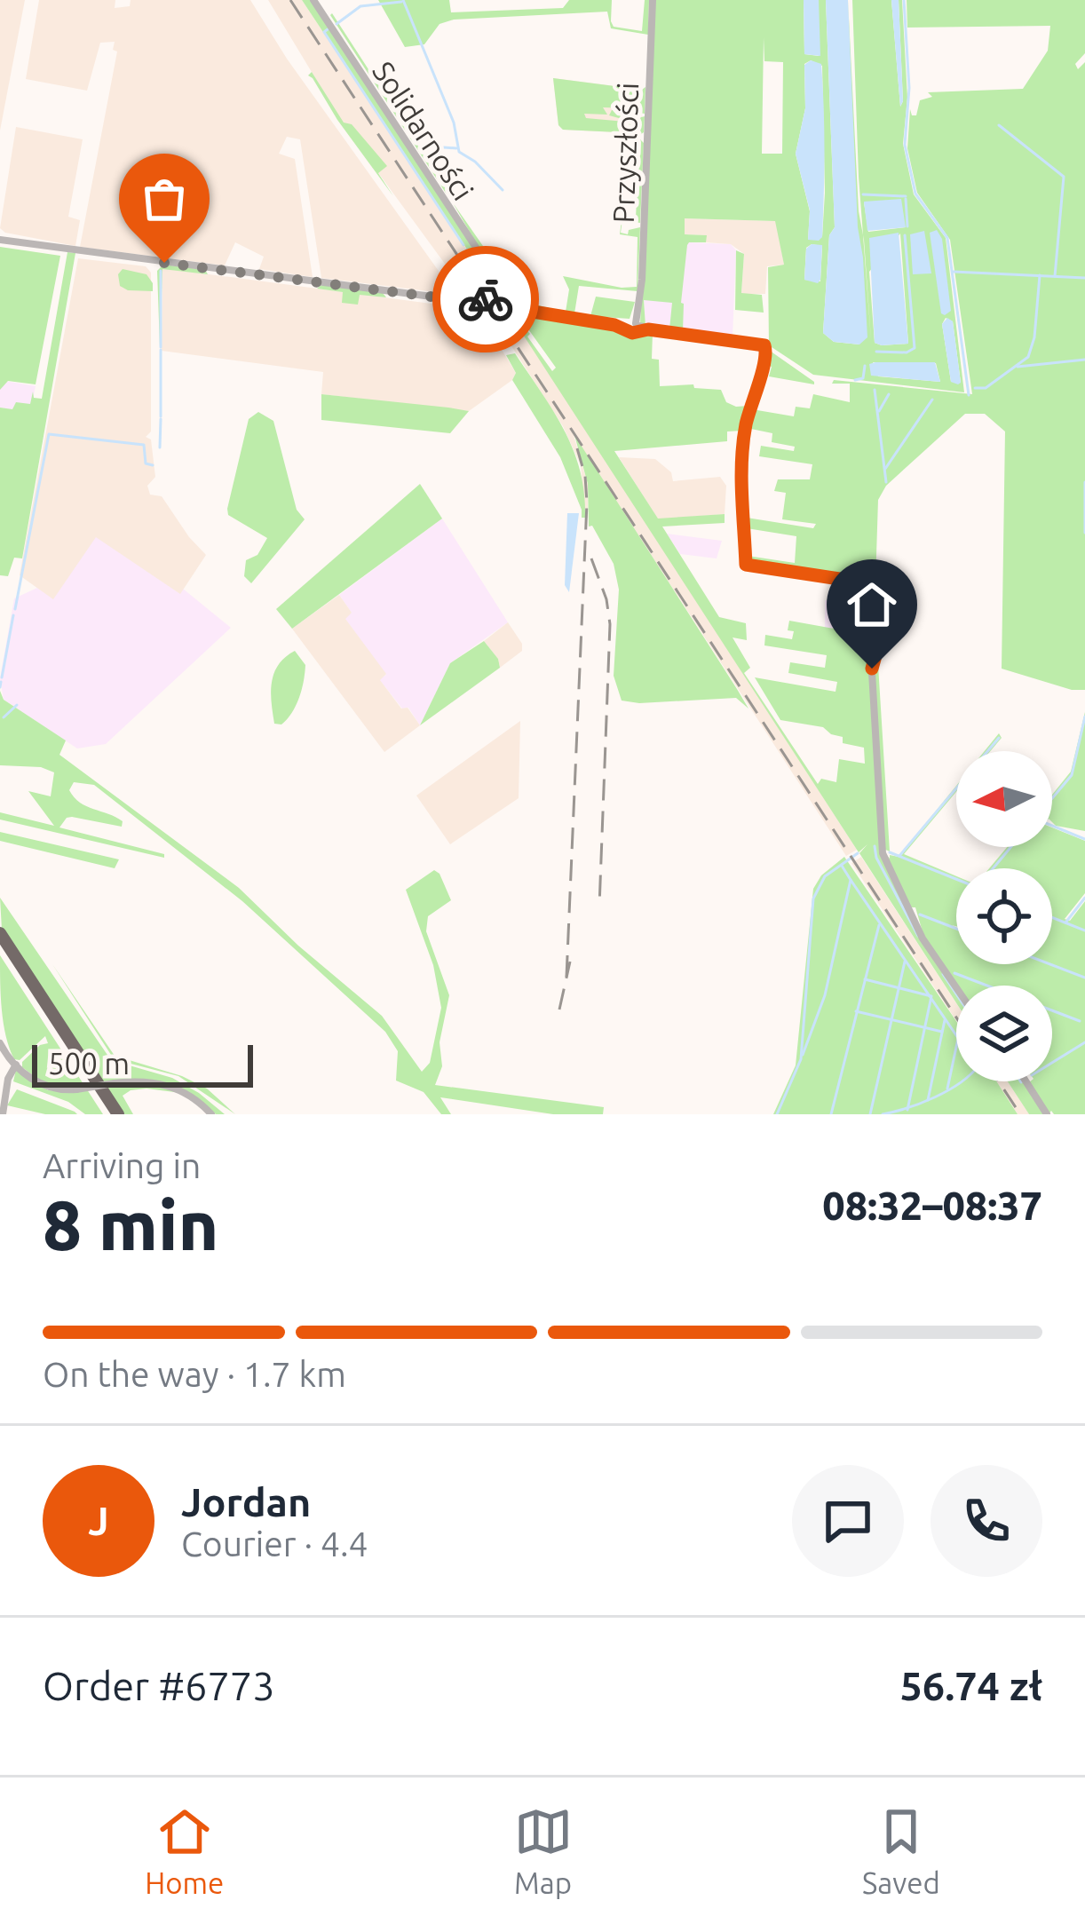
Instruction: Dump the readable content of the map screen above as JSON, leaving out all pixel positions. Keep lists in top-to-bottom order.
{
  "streets": {
    "street": ["Solidarności", "Przyszłości"]
  },
  "crossings": [
    ["Solidarności", "Przyszłości"]
  ],
  "scale_bar": "500 m",
  "north": "left",
  "page": {
    "scale": "500 m",
    "heading": ["8 min", "Arriving in", "08:32–08:37"],
    "panel": [
      "Jordan",
      "Courier · 4.4",
      "Order #6773",
      "56.74 zł"
    ],
    "bar": "On the way · 1.7 km",
    "round": "J",
    "tabs": ["Home", "Map", "Saved"]
  }
}
